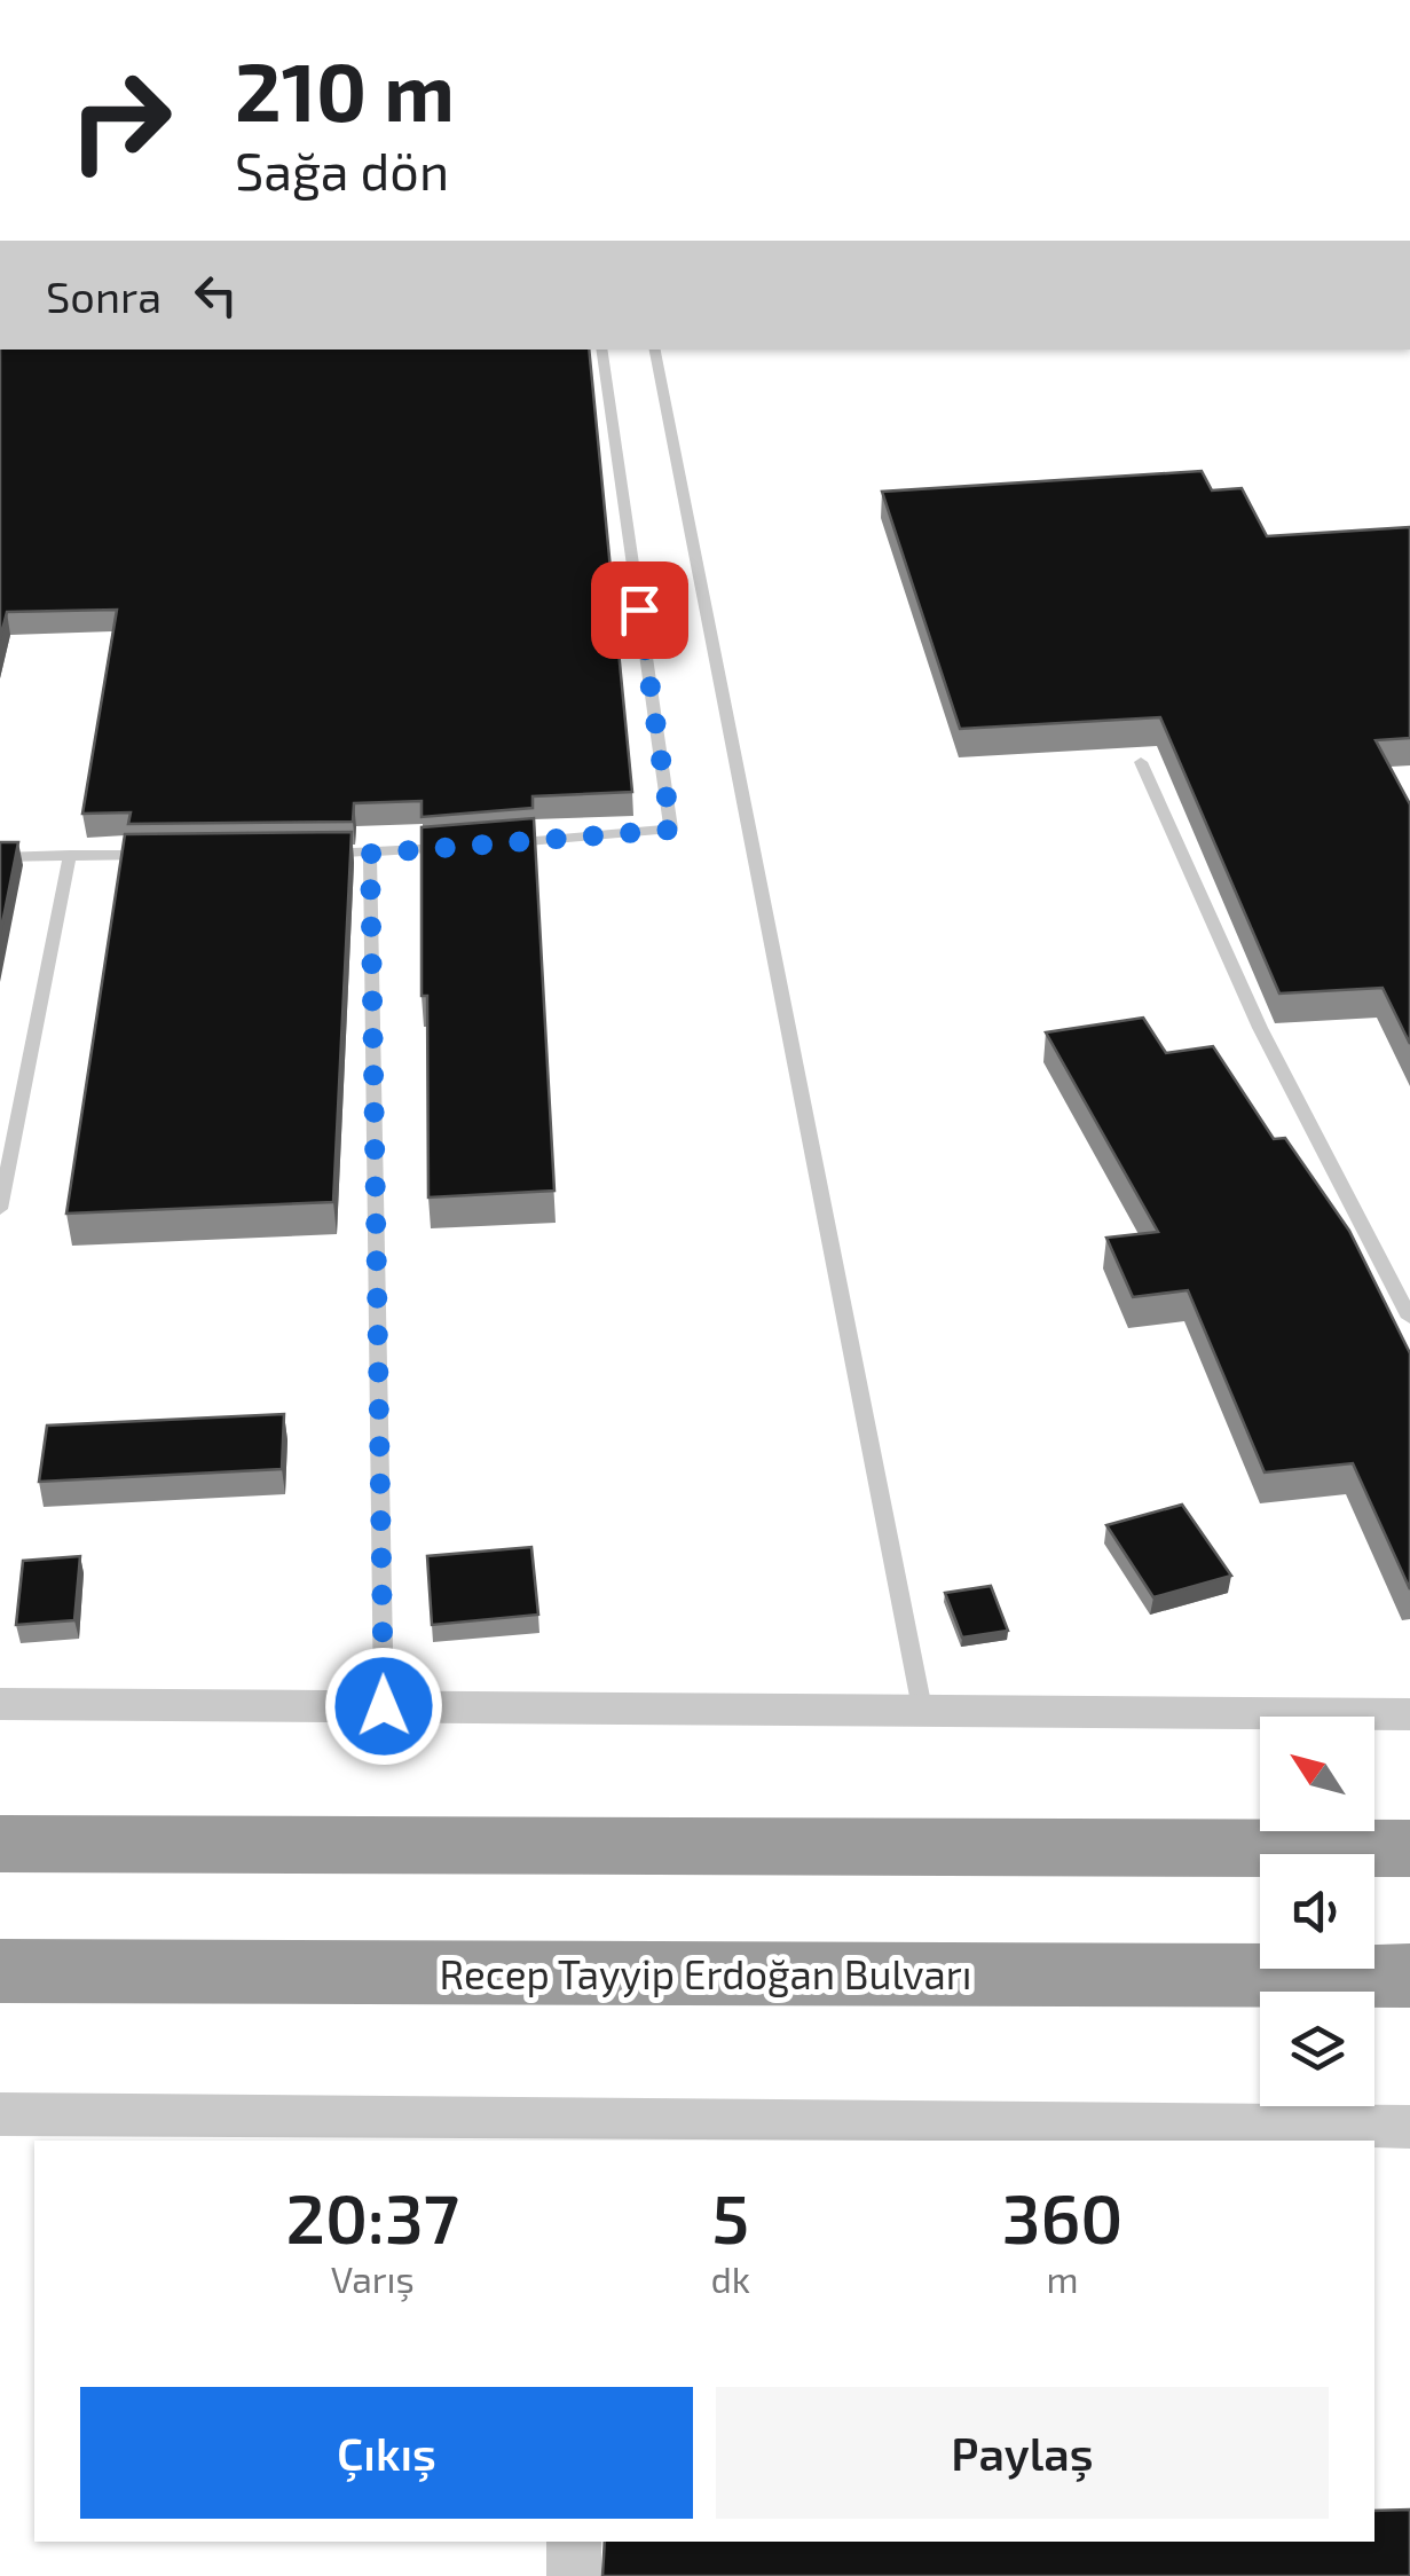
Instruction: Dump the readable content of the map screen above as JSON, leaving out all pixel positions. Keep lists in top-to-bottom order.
{
  "streets": {
    "highway": ["Recep Tayyip Erdoğan Bulvarı"]
  },
  "north": "top left",
  "page": {
    "turn": ["210 m", "Sağa dön"],
    "then": "Sonra",
    "eta": [
      "20:37",
      "Varış",
      "5",
      "dk",
      "360",
      "m"
    ],
    "buttons": ["Çıkış", "Paylaş"]
  }
}
